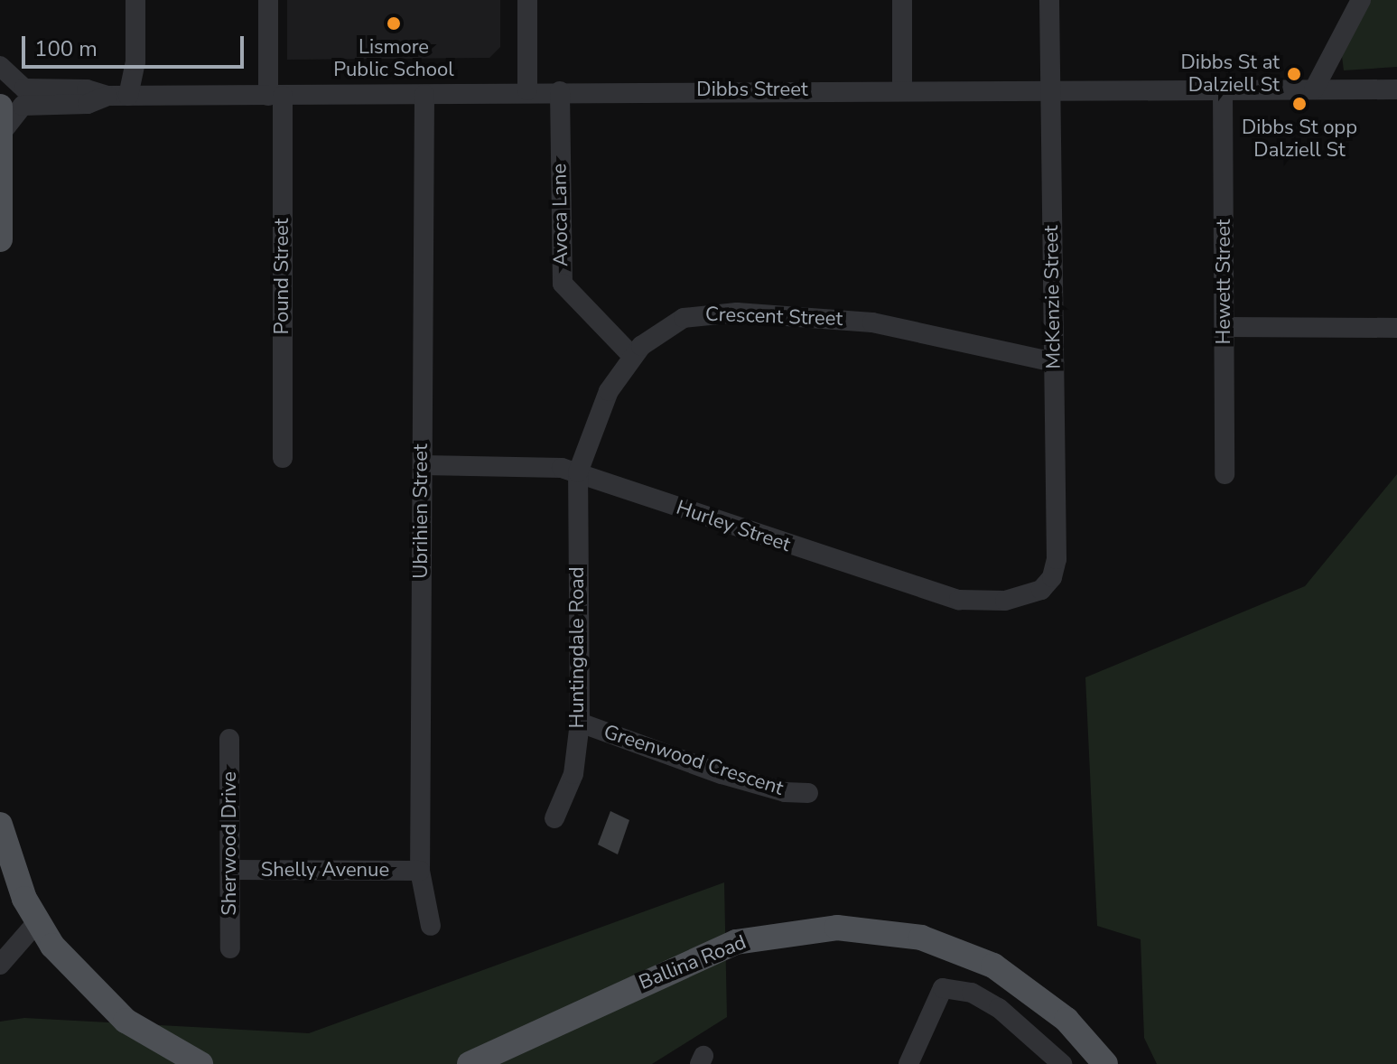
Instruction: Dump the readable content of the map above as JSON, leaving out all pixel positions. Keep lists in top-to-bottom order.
{
  "streets": {
    "main road": ["Ballina Road"],
    "street": [
      "Dibbs Street",
      "Avoca Lane",
      "Pound Street",
      "Hewett Street",
      "McKenzie Street",
      "Crescent Street",
      "Ubrihien Street",
      "Hurley Street",
      "Huntingdale Road",
      "Greenwood Crescent",
      "Sherwood Drive",
      "Shelly Avenue"
    ]
  },
  "crossings": [
    ["Dibbs Street", "Avoca Lane"],
    ["Dibbs Street", "Pound Street"],
    ["Dibbs Street", "Hewett Street"],
    ["Dibbs Street", "McKenzie Street"],
    ["Dibbs Street", "Ubrihien Street"],
    ["Avoca Lane", "Crescent Street"],
    ["McKenzie Street", "Crescent Street"],
    ["McKenzie Street", "Hurley Street"],
    ["Crescent Street", "Hurley Street"],
    ["Crescent Street", "Huntingdale Road"],
    ["Ubrihien Street", "Hurley Street"],
    ["Ubrihien Street", "Shelly Avenue"],
    ["Hurley Street", "Huntingdale Road"],
    ["Huntingdale Road", "Greenwood Crescent"],
    ["Sherwood Drive", "Shelly Avenue"]
  ],
  "places": ["Lismore Public School", "Dibbs St at Dalziell St", "Dibbs St opp Dalziell St"],
  "scale_bar": "100 m"
}
